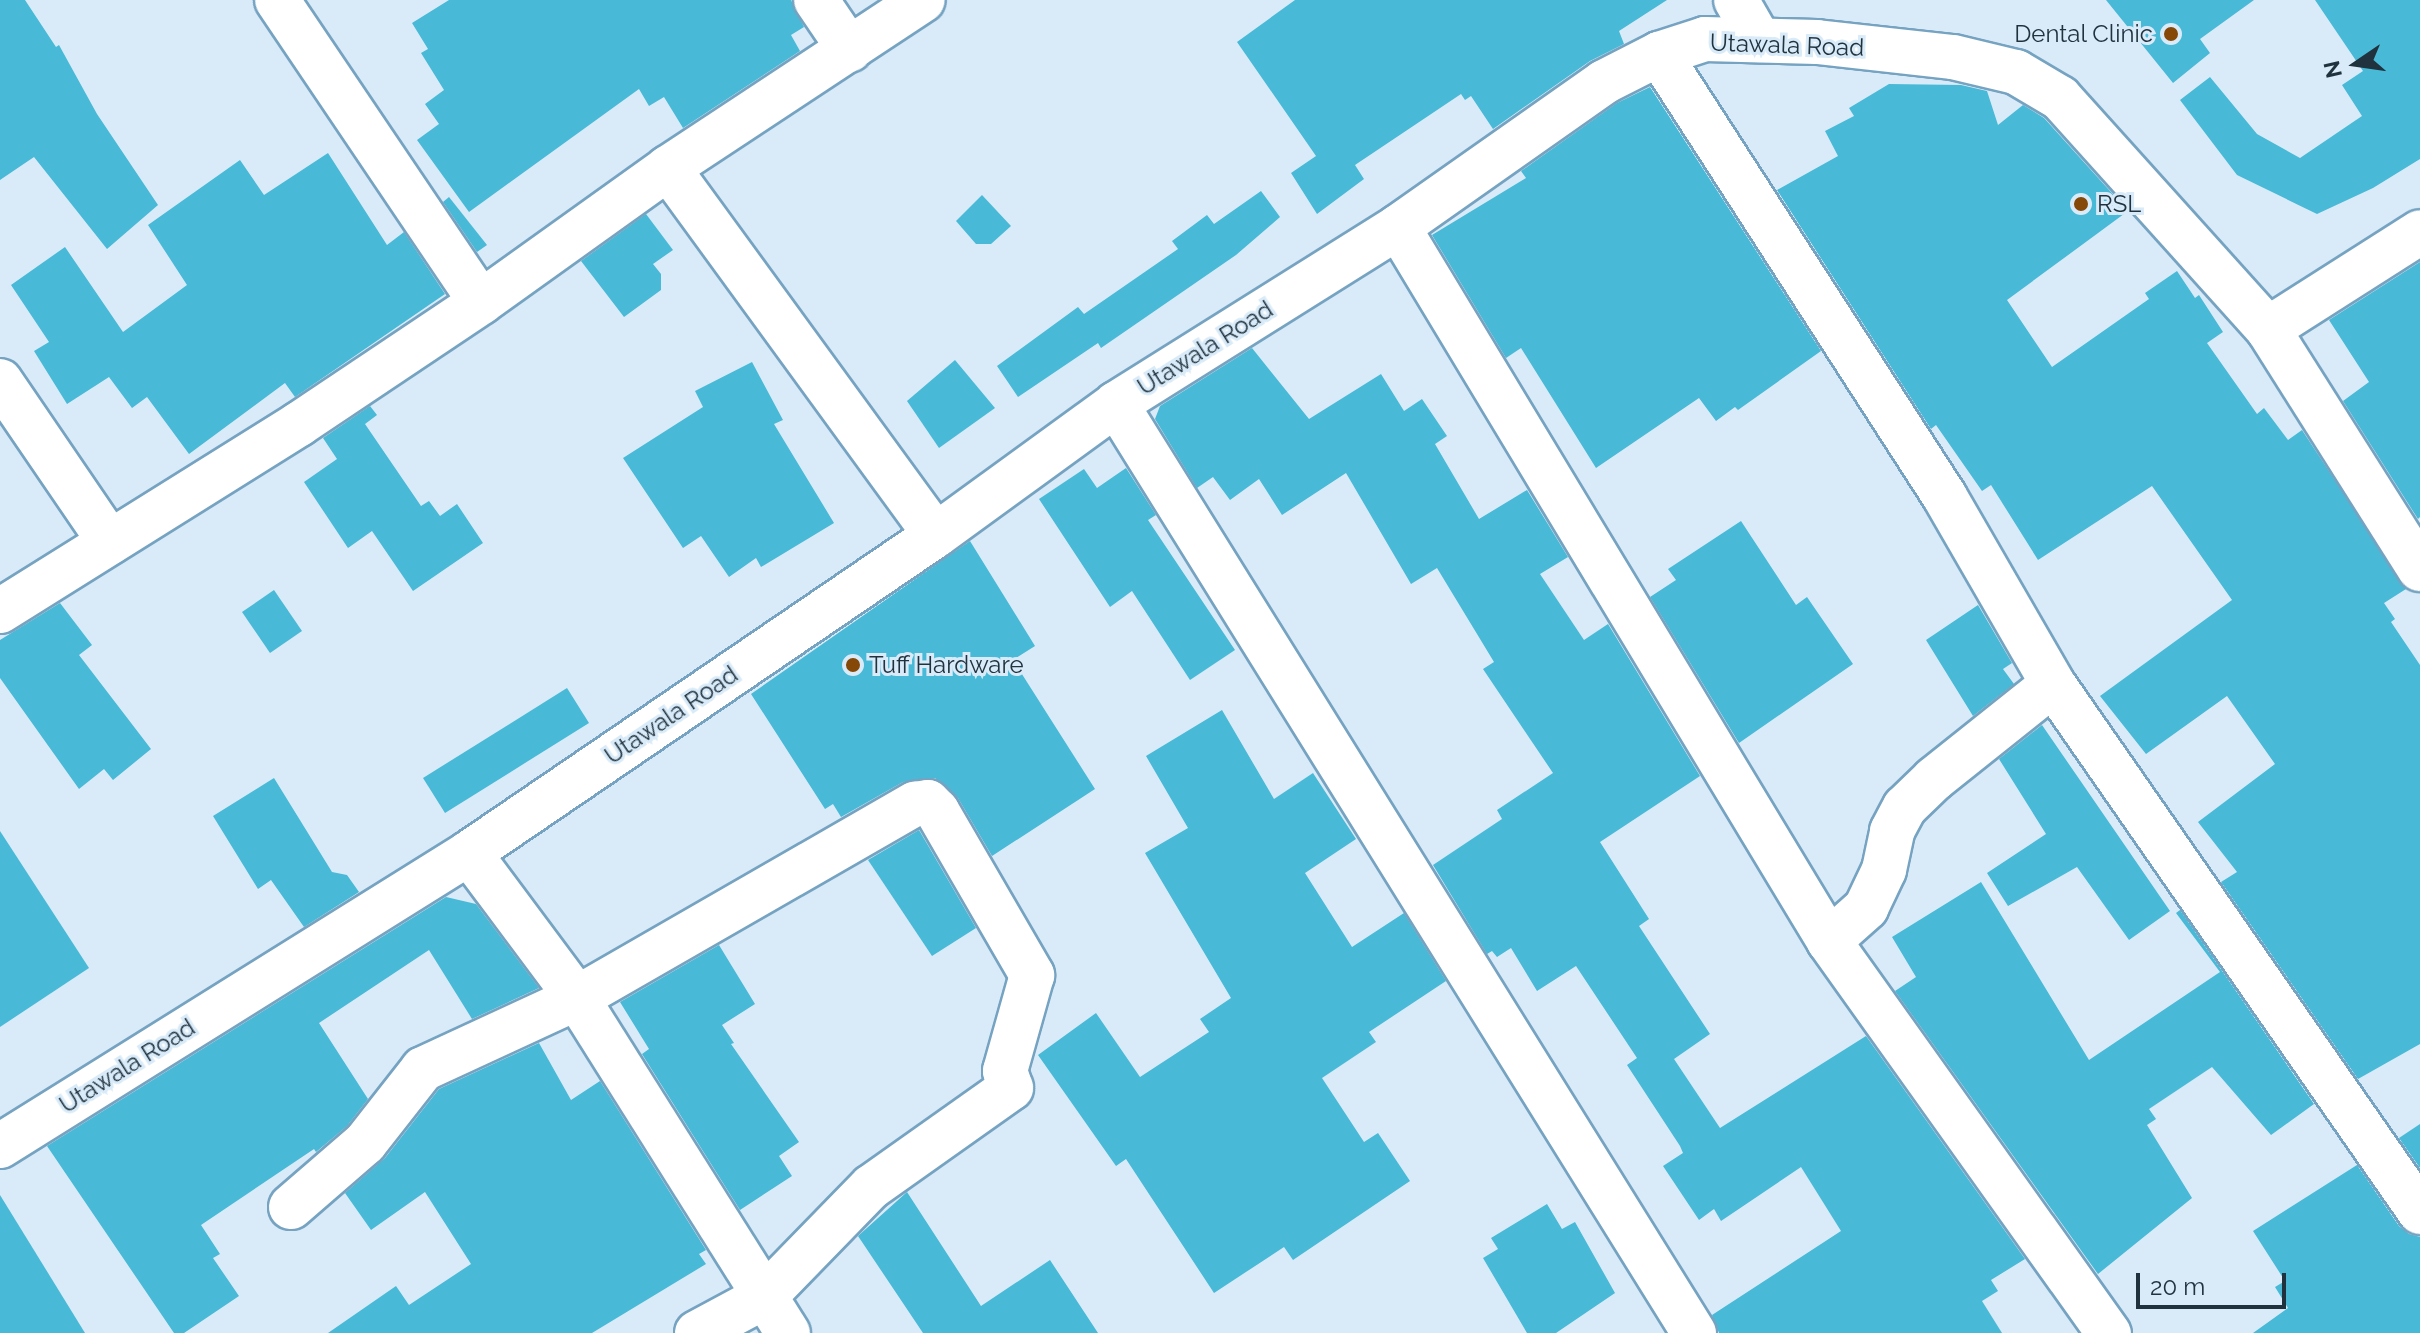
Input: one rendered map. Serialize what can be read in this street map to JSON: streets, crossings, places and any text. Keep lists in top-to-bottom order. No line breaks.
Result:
{"streets":{"street":["Utawala Road"]},"places":["Dental Clinic","RSL","Tuff Hardware"],"scale_bar":"20 m","north":"left"}
